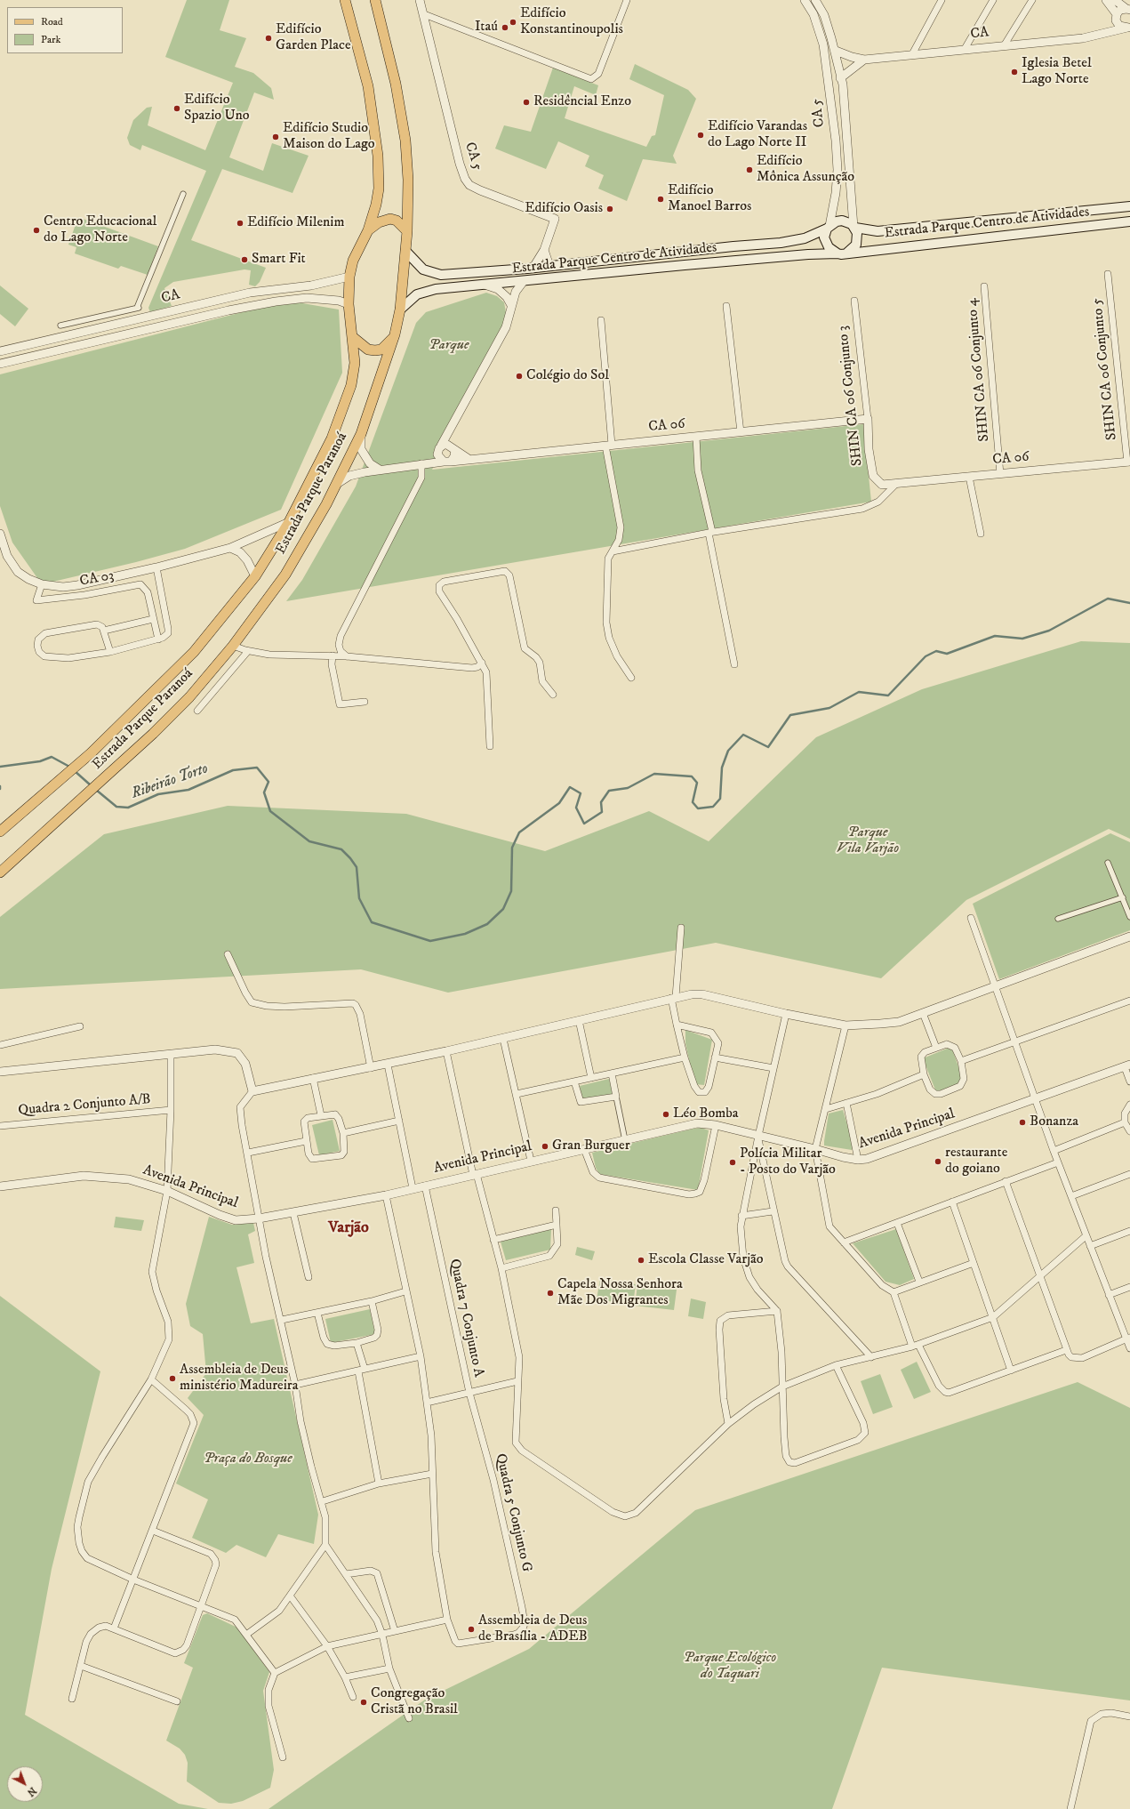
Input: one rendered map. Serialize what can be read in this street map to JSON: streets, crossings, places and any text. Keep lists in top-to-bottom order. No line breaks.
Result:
{"streets":{"main road":["Estrada Parque Centro de Atividades","Estrada Parque Paranoá"],"street":["CA","CA 5","SHIN CA 06 Conjunto 5","SHIN CA 06 Conjunto 4","SHIN CA 06 Conjunto 3","CA 06","CA 03","Quadra 2 Conjunto A/B","Avenida Principal","Quadra 7 Conjunto A","Quadra 5 Conjunto G"]},"crossings":[["CA","Estrada Parque Paranoá"],["CA 5","Estrada Parque Centro de Atividades"],["Estrada Parque Centro de Atividades","Estrada Parque Paranoá"],["SHIN CA 06 Conjunto 5","CA 06"],["SHIN CA 06 Conjunto 4","CA 06"],["SHIN CA 06 Conjunto 3","CA 06"],["CA 06","Estrada Parque Paranoá"],["Estrada Parque Paranoá","CA 03"],["Avenida Principal","Quadra 7 Conjunto A"],["Quadra 7 Conjunto A","Quadra 5 Conjunto G"]],"districts":["Varjão"],"water":["Ribeirão Torto"],"parks":["Parque","Parque Vila Varjão","Praça do Bosque","Parque Ecológico do Taquari"],"places":["Edifício Konstantinoupolis","Itaú","Edifício Garden Place","Iglesia Betel Lago Norte","Residêncial Enzo","Edifício Spazio Uno","Edifício Varandas do Lago Norte II","Edifício Studio Maison do Lago","Edifício Mônica Assunção","Edifício Manoel Barros","Edifício Oasis","Edifício Milenim","Centro Educacional do Lago Norte","Smart Fit","Colégio do Sol","Léo Bomba","Bonanza","Gran Burguer","restaurante do goiano","Polícia Militar - Posto do Varjão","Escola Classe Varjão","Capela Nossa Senhora Mãe Dos Migrantes","Assembleia de Deus ministério Madureira","Assembleia de Deus de Brasília - ADEB","Congregação Cristã no Brasil"],"legend":["Road","Park"],"north":"bottom right"}
